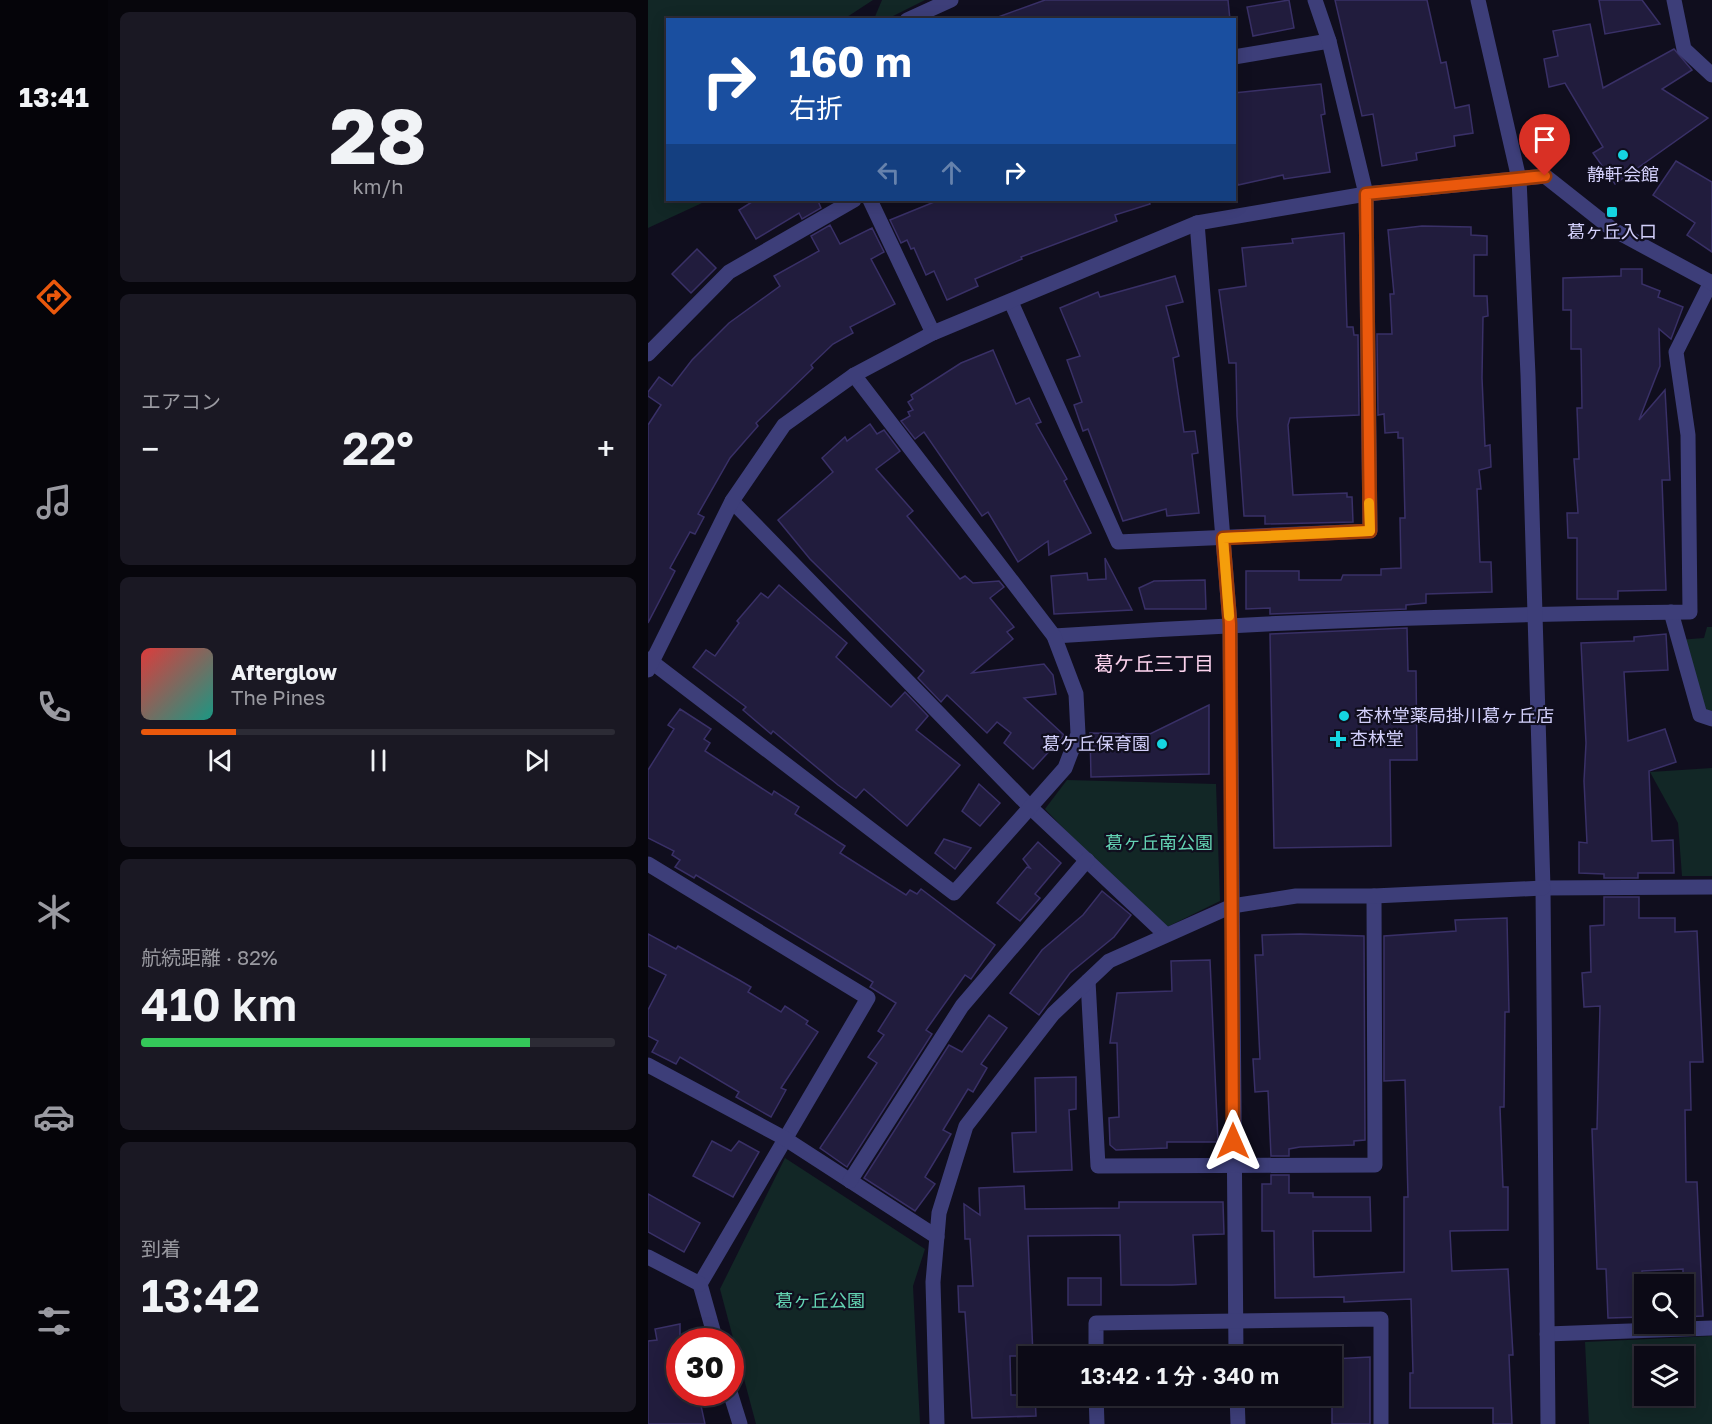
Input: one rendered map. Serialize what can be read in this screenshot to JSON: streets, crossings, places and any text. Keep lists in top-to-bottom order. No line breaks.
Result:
{"districts":["葛ケ丘三丁目"],"parks":["葛ヶ丘南公園","葛ヶ丘公園"],"places":{"other":["静軒会館","杏林堂薬局掛川葛ヶ丘店","葛ケ丘保育園"],"transit":["葛ヶ丘入口"],"health":["杏林堂"]},"page":{"tabs":"13:41","tile":[["28","km/h"],"エアコン",["航続距離 · 82%","410 km"],["到着","13:42"]],"turn":["160 m","右折"],"heat":["−","22°","+"],"song":["Afterglow","The Pines"],"limit":"30","trip":"13:42 · 1 分 · 340 m"}}
